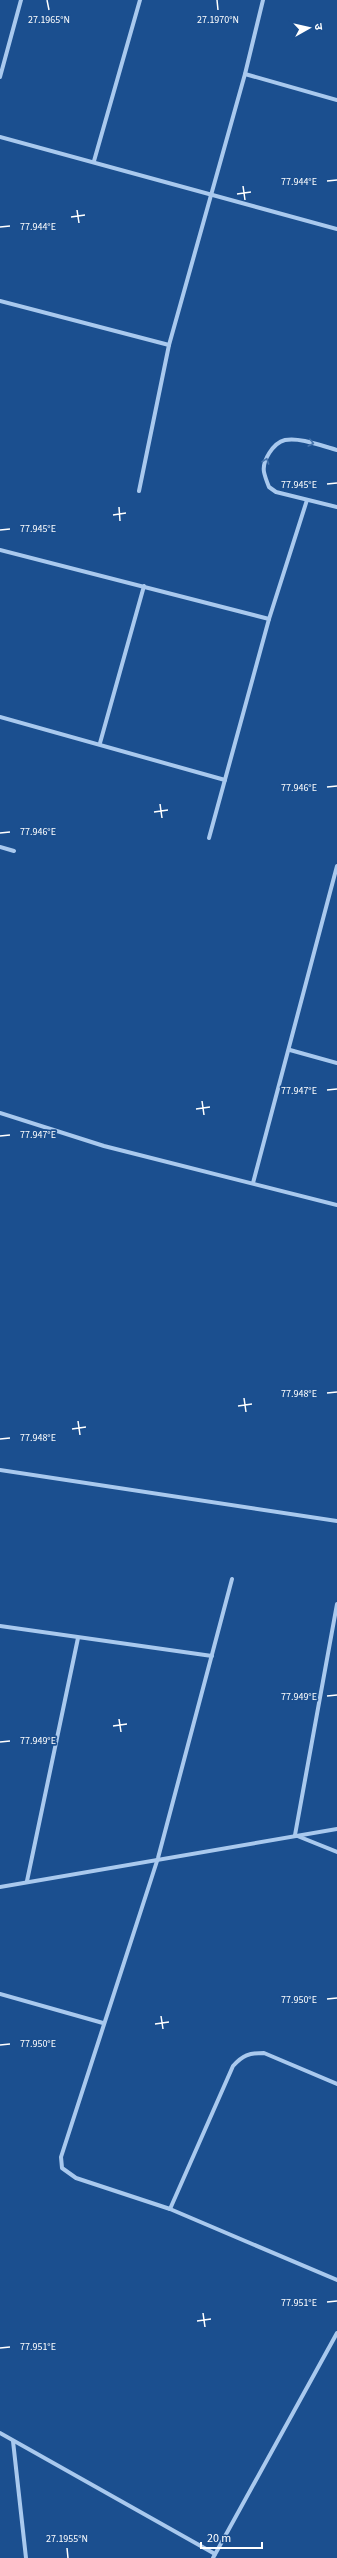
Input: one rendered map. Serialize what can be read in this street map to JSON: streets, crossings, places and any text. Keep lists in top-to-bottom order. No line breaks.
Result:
{"scale_bar":"20 m","north":"right","coordinates":["27.1965°N","27.1970°N","77.944°E","77.945°E","77.946°E","77.947°E","77.948°E","77.949°E","77.950°E","77.951°E","27.1955°N"]}
